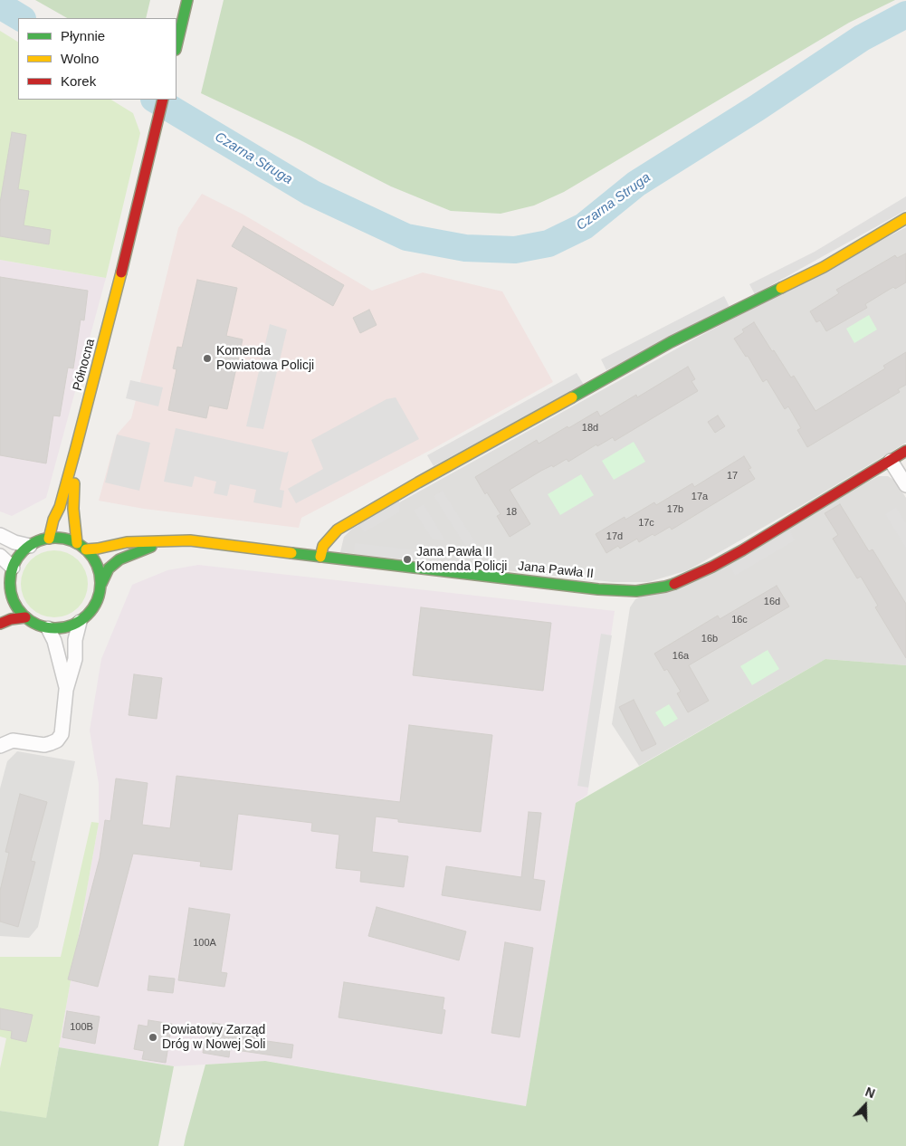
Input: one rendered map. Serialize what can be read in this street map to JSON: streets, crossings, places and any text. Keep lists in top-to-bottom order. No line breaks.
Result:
{"streets":{"street":["Północna","Jana Pawła II"]},"water":["Czarna Struga"],"places":["Komenda Powiatowa Policji","Jana Pawła II Komenda Policji","Powiatowy Zarząd Dróg w Nowej Soli"],"house_numbers":["18d","17","17a","17b","18","17c","17d","16d","16c","16b","16a","100A","100B"],"legend":["Płynnie","Wolno","Korek"],"north":"top"}
